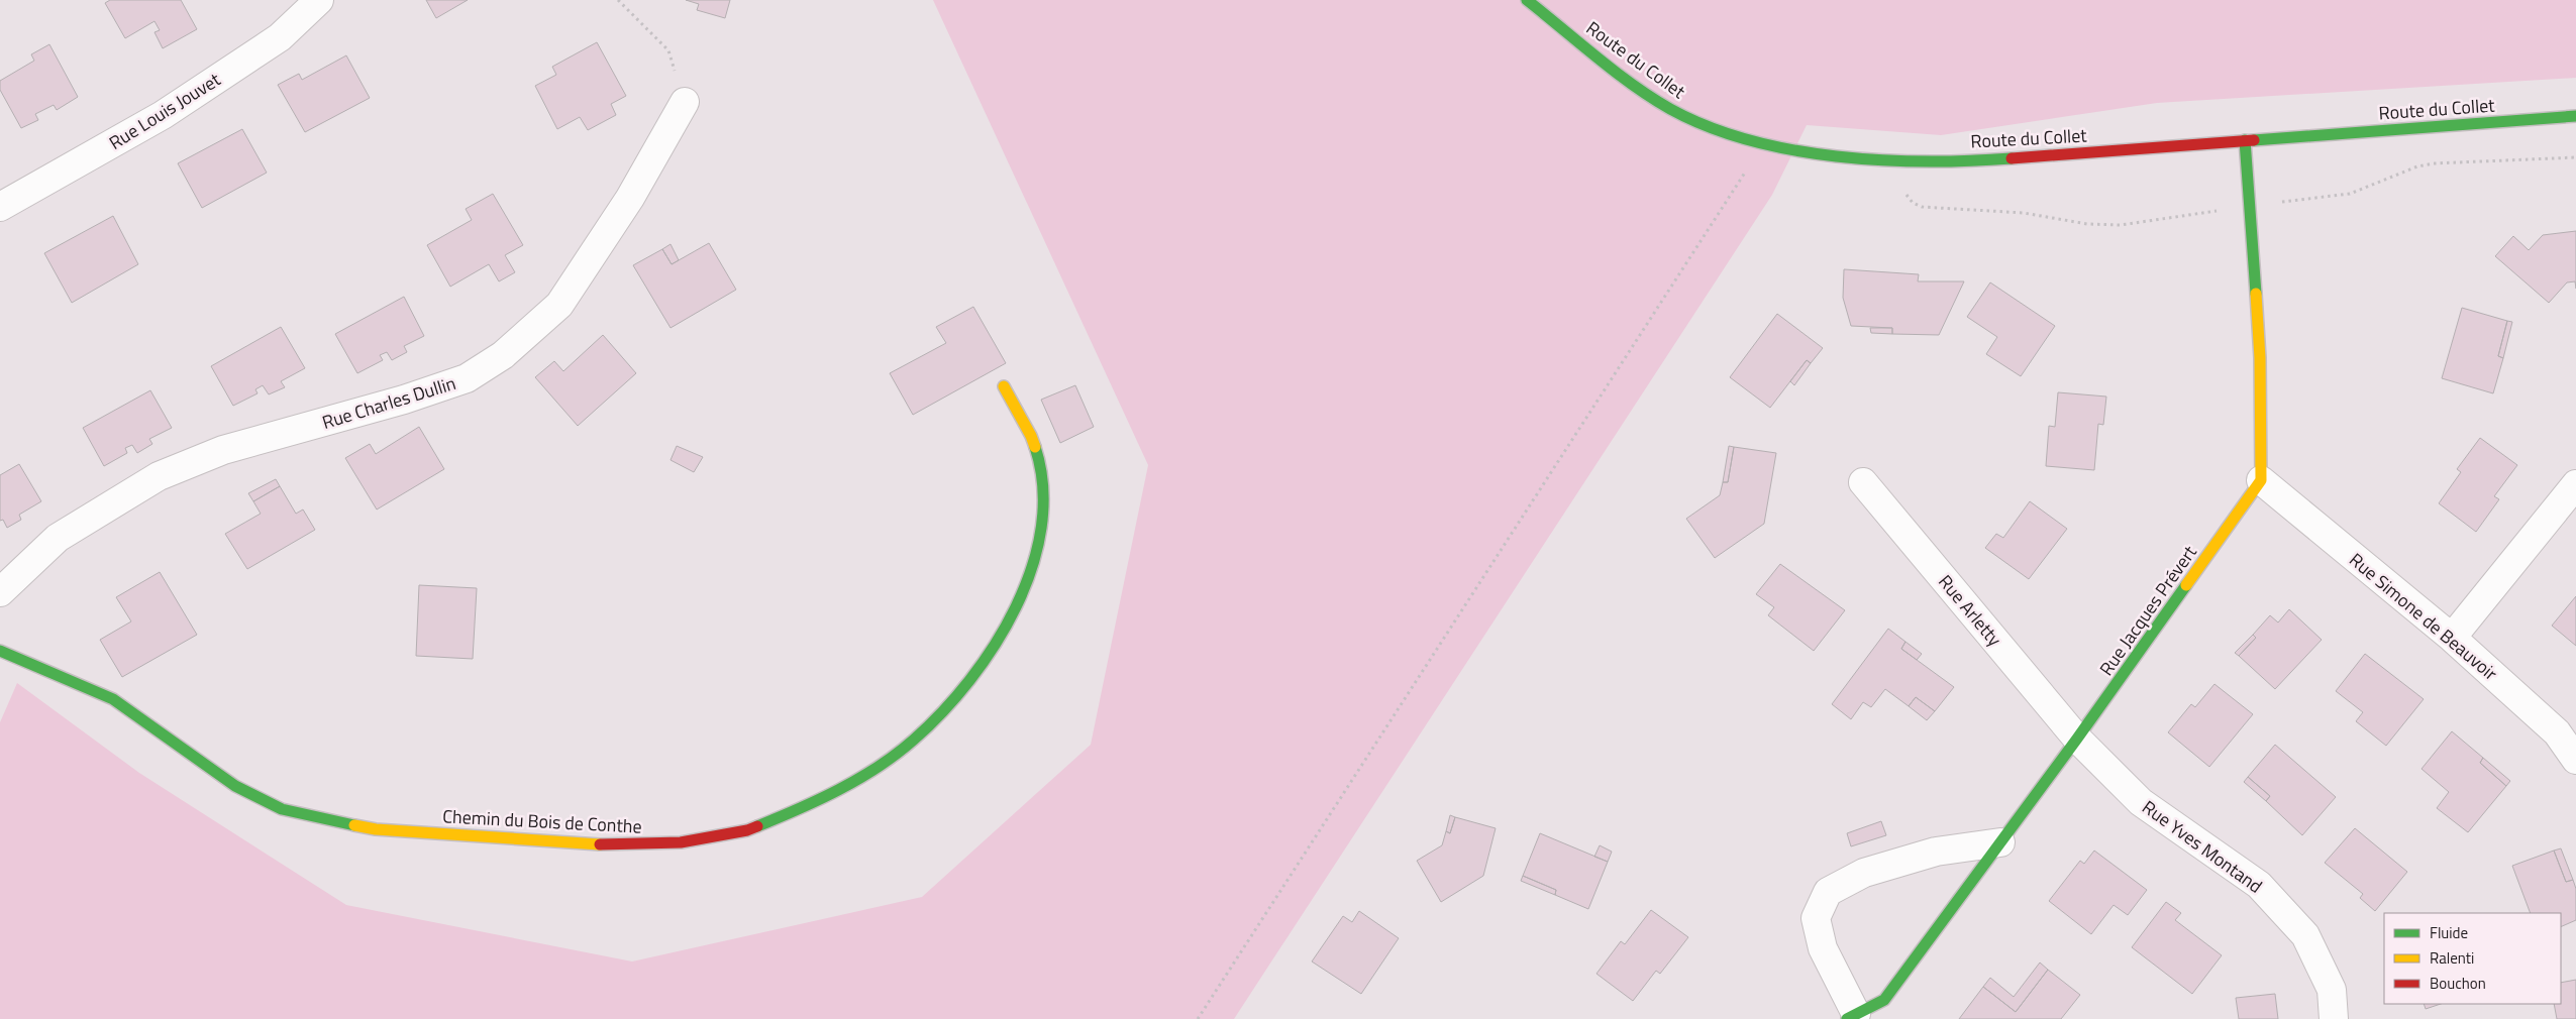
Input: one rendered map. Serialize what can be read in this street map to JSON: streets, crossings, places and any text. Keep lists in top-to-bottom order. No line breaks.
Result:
{"streets":{"street":["Route du Collet","Rue Louis Jouvet","Rue Charles Dullin","Rue Arletty","Rue Jacques Prévert","Rue Simone de Beauvoir","Chemin du Bois de Conthe","Rue Yves Montand"]},"crossings":[["Rue Arletty","Rue Jacques Prévert"],["Rue Arletty","Rue Yves Montand"],["Rue Jacques Prévert","Rue Simone de Beauvoir"],["Rue Jacques Prévert","Rue Yves Montand"]],"legend":["Fluide","Ralenti","Bouchon"]}
